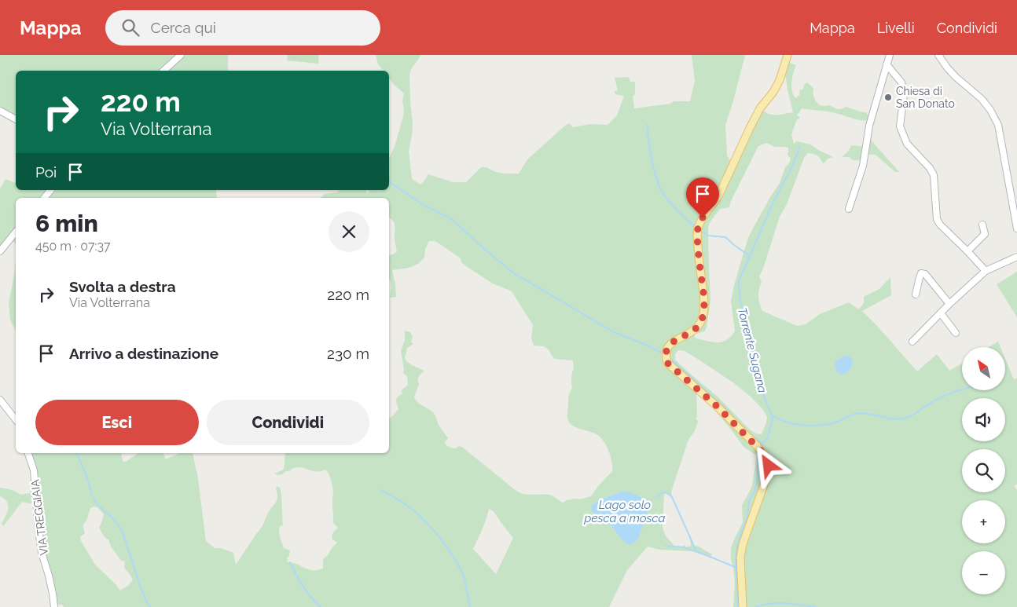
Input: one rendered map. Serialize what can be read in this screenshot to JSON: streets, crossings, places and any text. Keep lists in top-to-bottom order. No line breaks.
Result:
{"streets":{"street":["VIA TREGGIAIA"]},"water":["Torrente Sugana","Lago solo pesca a mosca"],"places":["Chiesa di San Donato"],"north":"top left","page":{"header":"Mappa","search":"Cerca qui","nav":["Mappa","Livelli","Condividi"],"turn":["220 m","Via Volterrana"],"then":"Poi","heading":["6 min","450 m · 07:37"],"list":[{"name":"Svolta a destra","note":"Via Volterrana","value":"220 m"},{"name":"Arrivo a destinazione","value":"230 m"}],"map_buttons":["+","−"],"buttons":["Esci","Condividi"]}}
